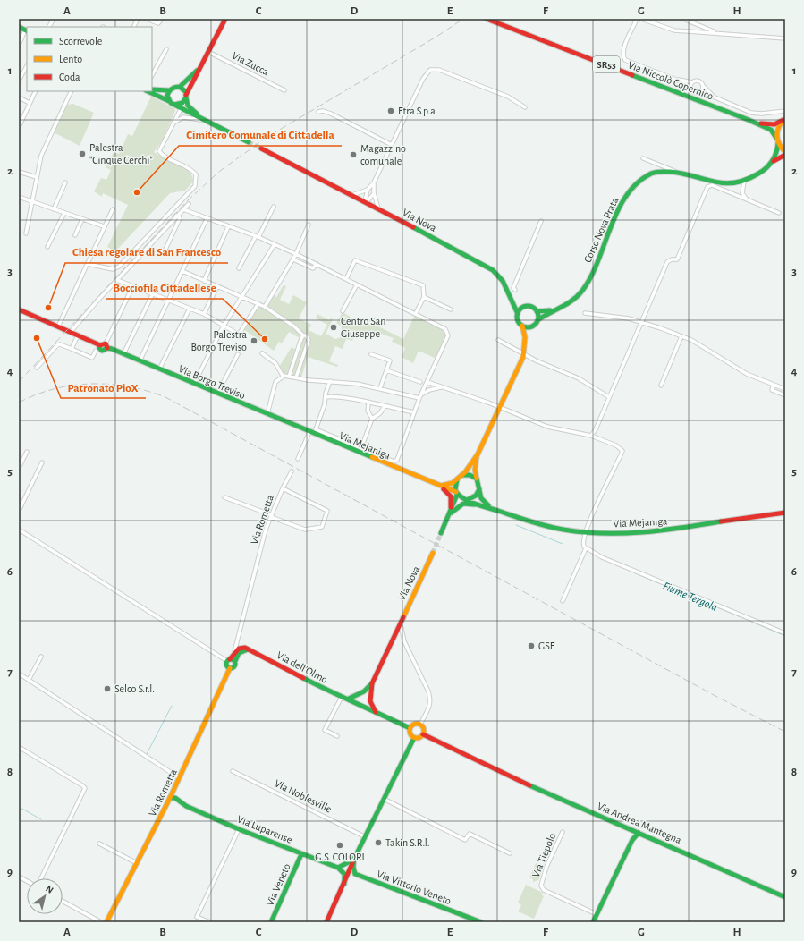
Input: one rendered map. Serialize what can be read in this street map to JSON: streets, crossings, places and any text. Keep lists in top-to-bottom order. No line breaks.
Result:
{"streets":{"main road":["SR53","Via Niccolò Copernico","Via Nova","Corso Nova Prata","Via Borgo Treviso","Via Mejaniga","Via Rometta","Via dell'Olmo","Via Andrea Mantegna","Via Luparense","Via Veneto","Via Vittorio Veneto"],"street":["Via Zucca","Via Noblesville","Via Tiepolo"]},"crossings":[["SR53","Via Niccolò Copernico"],["Via Nova","Corso Nova Prata"],["Via Nova","Via Mejaniga"],["Via Borgo Treviso","Via Mejaniga"],["Via Rometta","Via dell'Olmo"],["Via Rometta","Via Luparense"],["Via dell'Olmo","Via Andrea Mantegna"],["Via Luparense","Via Veneto"]],"water":["Fiume Tergola"],"places":["Etra S.p.a","Palestra \"Cinque Cerchi\"","Magazzino comunale","Cimitero Comunale di Cittadella","Chiesa regolare di San Francesco","Centro San Giuseppe","Patronato PioX","Bocciofila Cittadellese","Palestra Borgo Treviso","GSE","Selco S.r.l.","Takin S.R.l.","G.S. COLORI"],"legend":["Scorrevole","Lento","Coda"],"north":"top right","grid":{"columns":["A","B","C","D","E","F","G","H"],"rows":["1","2","3","4","5","6","7","8","9"]}}
